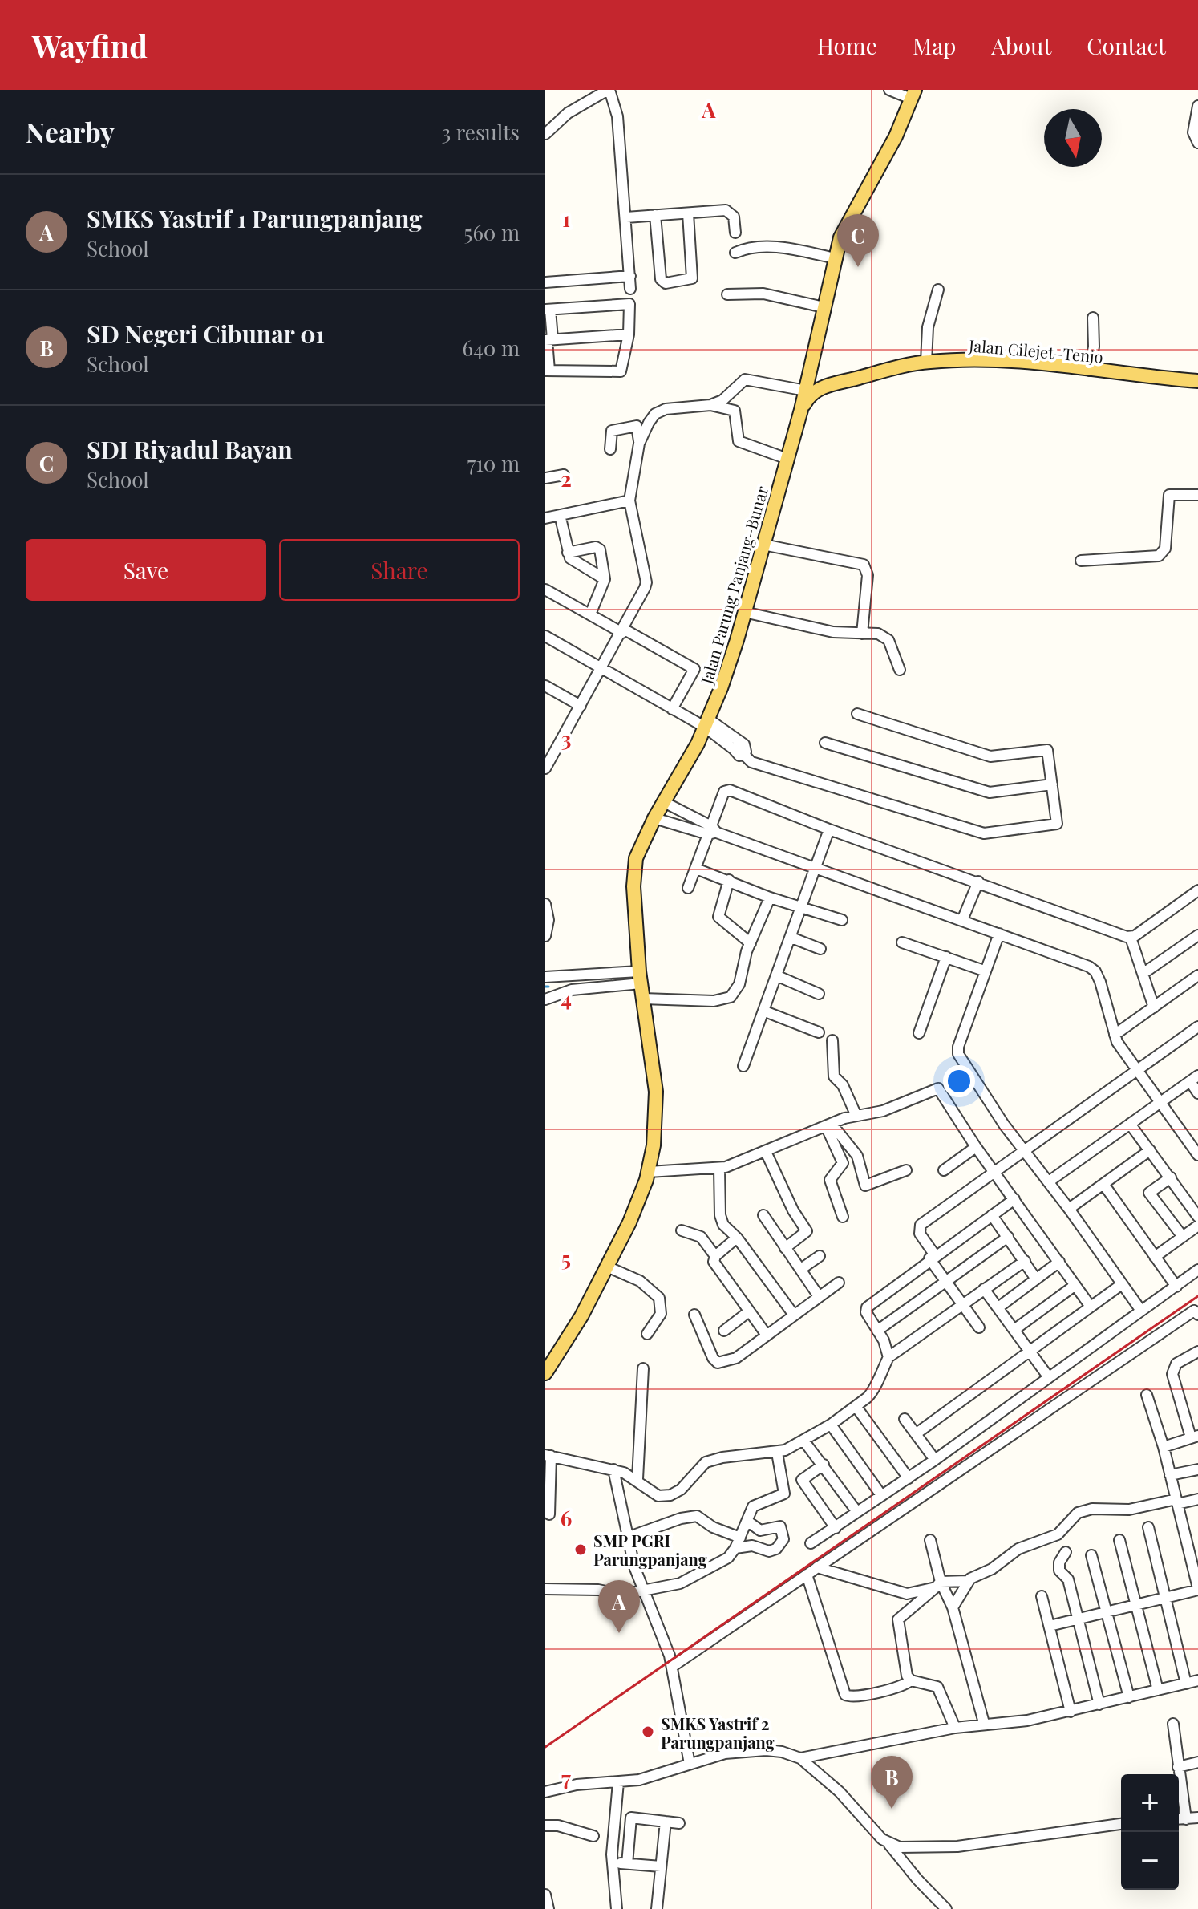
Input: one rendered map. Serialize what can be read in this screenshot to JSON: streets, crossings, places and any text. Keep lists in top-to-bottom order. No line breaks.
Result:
{"streets":{"main road":["Jalan Cilejet–Tenjo","Jalan Parung Panjang–Bunar"]},"crossings":[["Jalan Cilejet–Tenjo","Jalan Parung Panjang–Bunar"]],"places":["SMP PGRI Parungpanjang","SMKS Yastrif 2 Parungpanjang"],"north":"bottom","page":{"header":"Wayfind","nav":["Home","Map","About","Contact"],"heading":["Nearby","3 results"],"list":[{"mark":"A","name":"SMKS Yastrif 1 Parungpanjang","note":"School","value":"560 m"},{"mark":"B","name":"SD Negeri Cibunar 01","note":"School","value":"640 m"},{"mark":"C","name":"SDI Riyadul Bayan","note":"School","value":"710 m"}],"pins":["C","A","B"],"buttons":["Save","Share"],"map_buttons":["+","−"]},"grid":{"columns":["A"],"rows":["1","2","3","4","5","6","7"]}}
